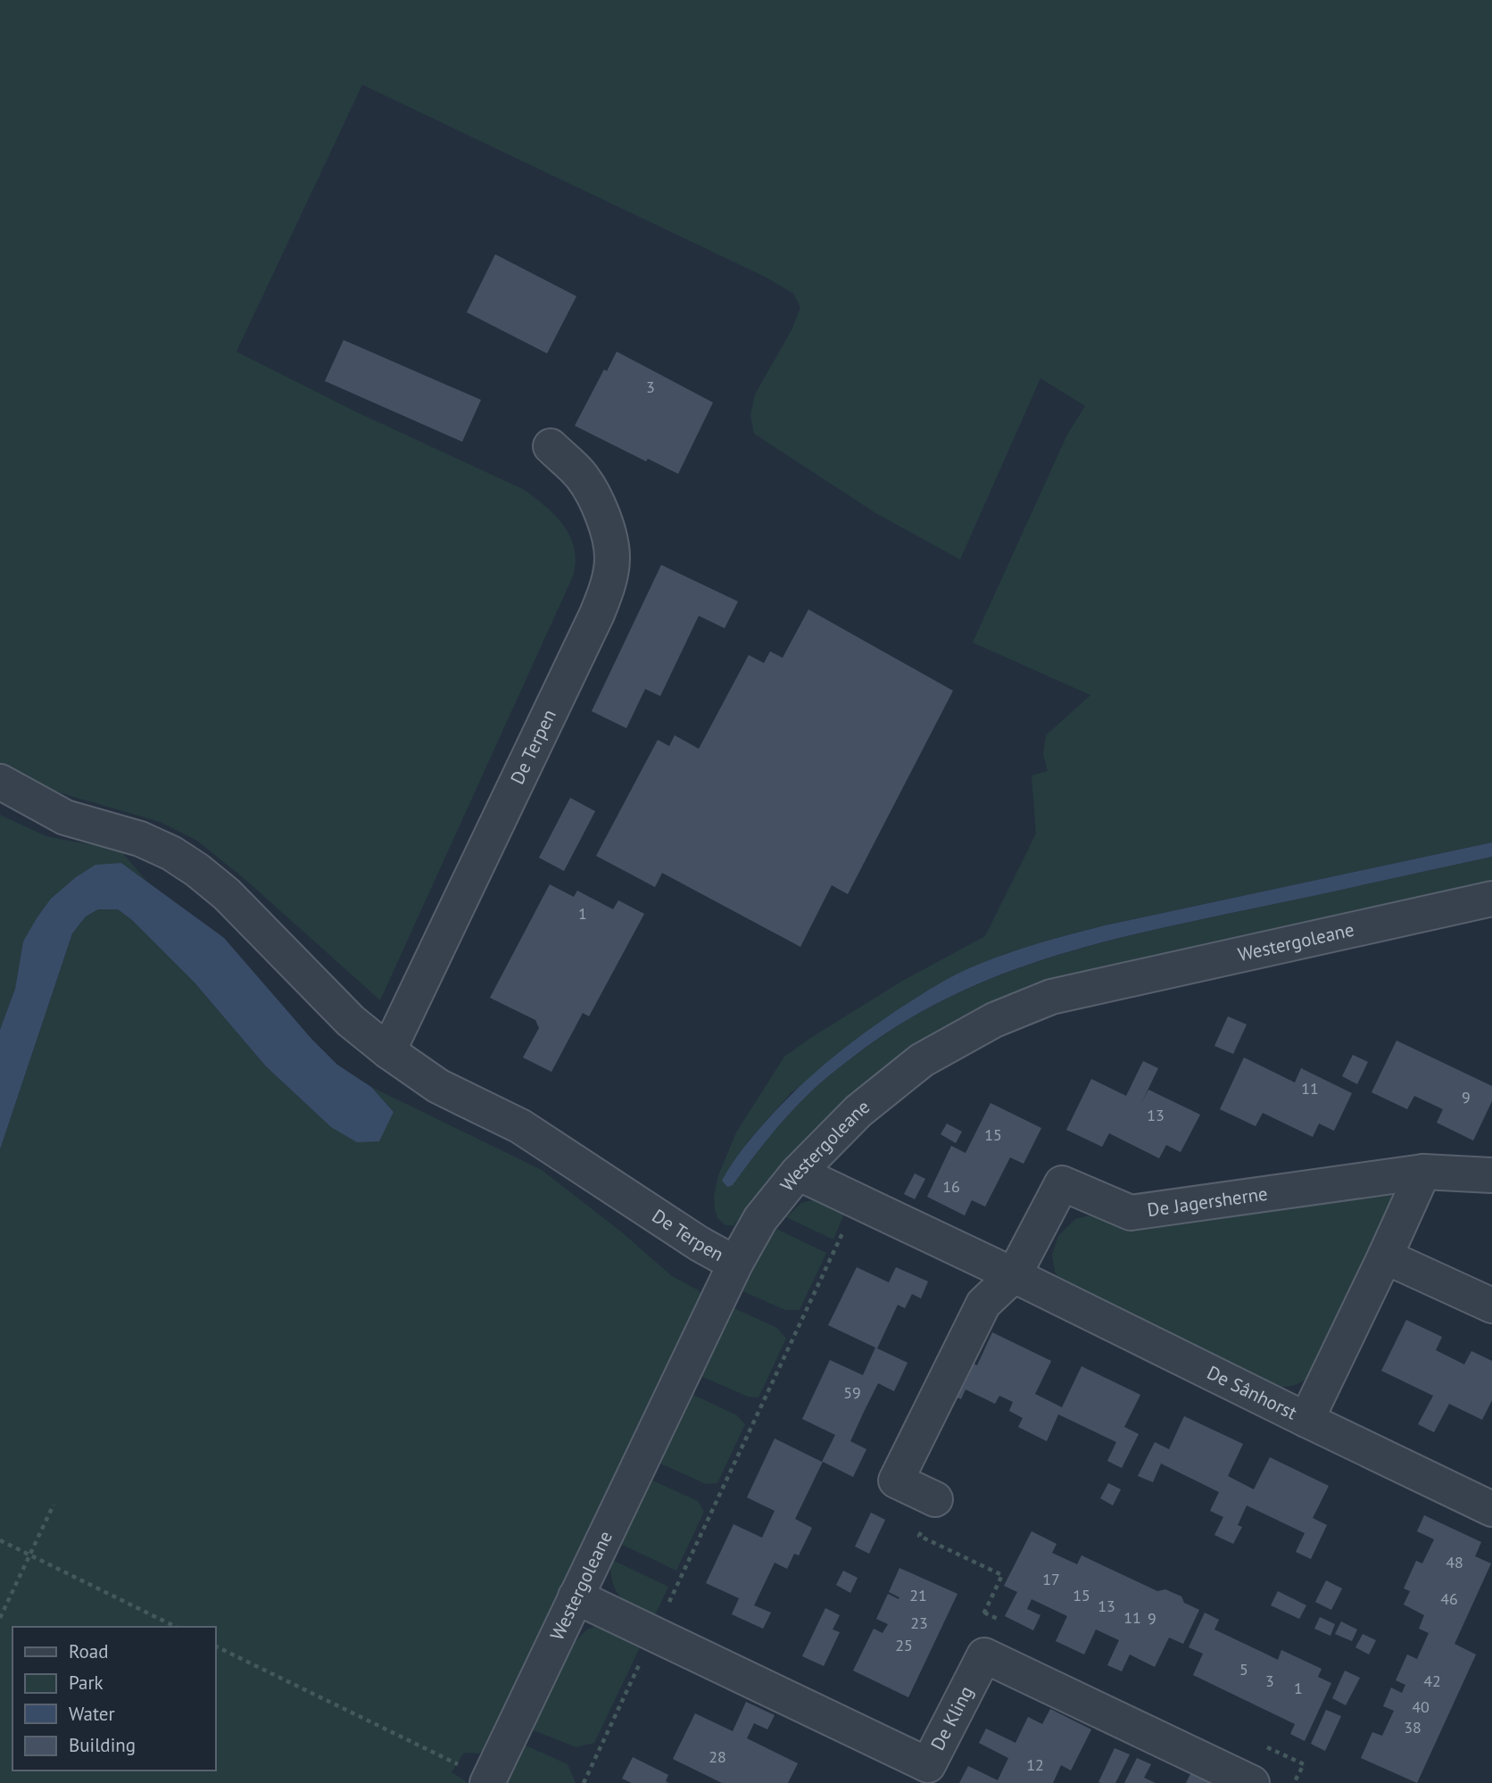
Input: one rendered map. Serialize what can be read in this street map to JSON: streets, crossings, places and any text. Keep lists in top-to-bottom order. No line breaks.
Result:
{"streets":{"street":["De Terpen","Westergoleane","De Jagersherne","De Sânhorst","De Kling"]},"crossings":[["De Terpen","Westergoleane"],["Westergoleane","De Sânhorst"],["Westergoleane","De Kling"],["De Jagersherne","De Sânhorst"]],"house_numbers":["3","1","11","9","13","15","16","59","48","17","21","15","46","13","11","9","23","25","5","3","42","1","40","38","28","12"],"legend":["Road","Park","Water","Building"]}
